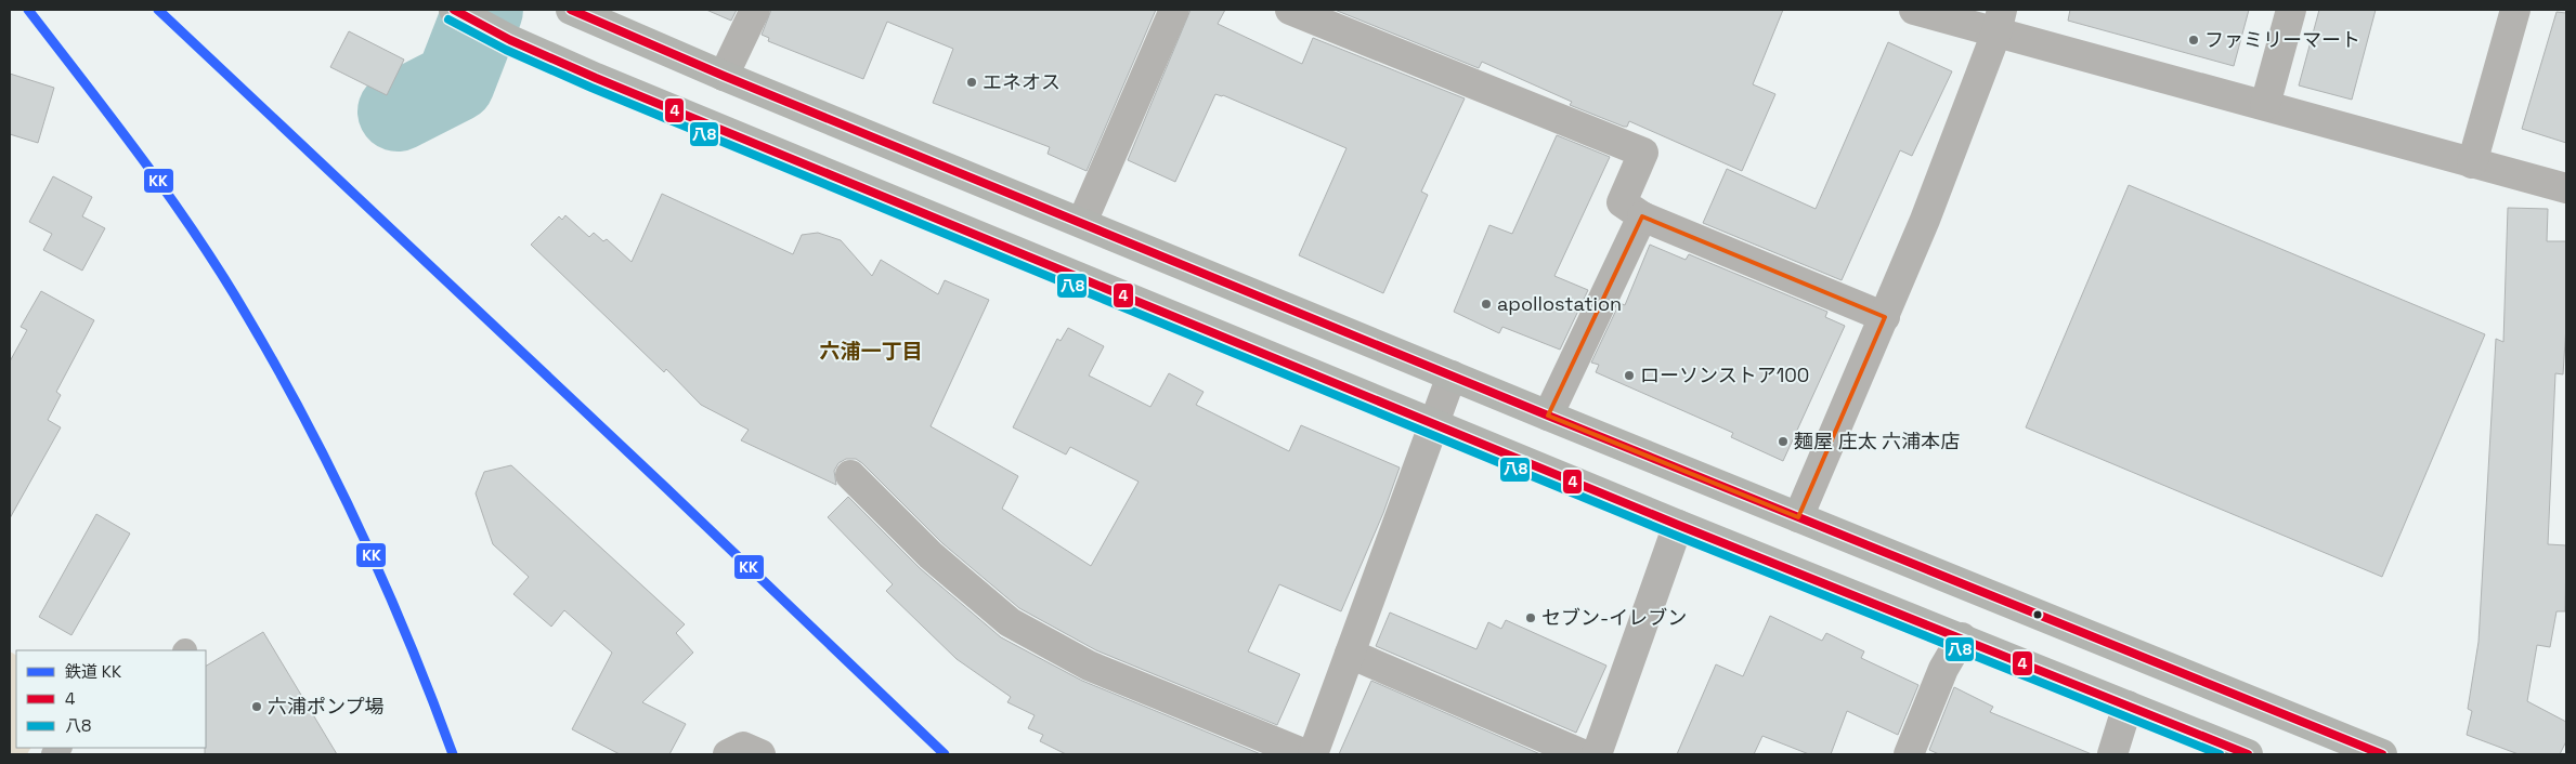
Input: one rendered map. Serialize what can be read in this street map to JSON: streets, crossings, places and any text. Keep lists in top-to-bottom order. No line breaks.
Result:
{"districts":["六浦一丁目"],"places":["ファミリーマート","エネオス","apollostation","ローソンストア100","麺屋 庄太 六浦本店","セブン-イレブン","六浦ポンプ場"],"lines":["rail line KK","transit line 4","transit line 八8"],"legend":["鉄道 KK","4","八8"]}
